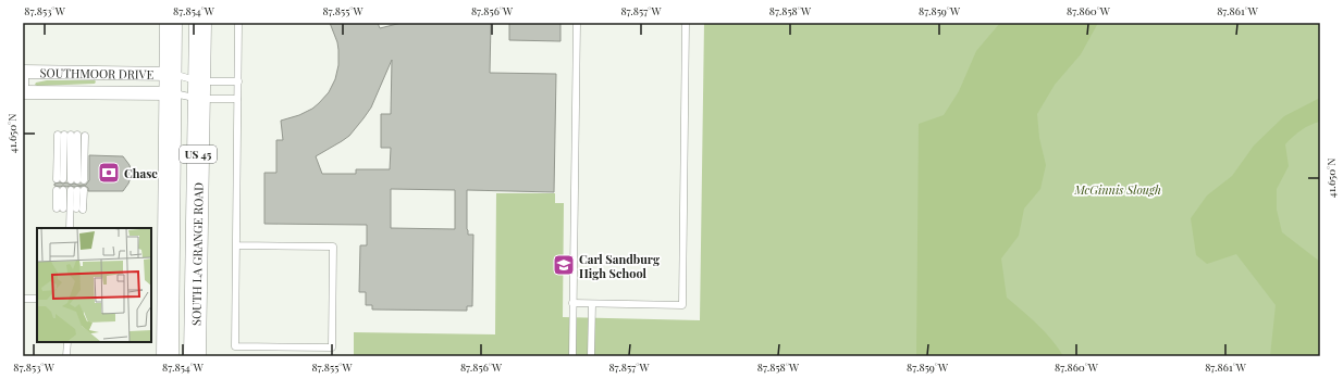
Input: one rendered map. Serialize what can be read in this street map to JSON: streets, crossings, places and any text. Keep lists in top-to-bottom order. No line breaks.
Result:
{"streets":{"highway":["US 45","SOUTH LA GRANGE ROAD"],"street":["SOUTHMOOR DRIVE"]},"crossings":[["SOUTHMOOR DRIVE","US 45"]],"parks":["McGinnis Slough"],"places":{"bank":["Chase"],"school or university":["Carl Sandburg High School"]},"coordinates":["87.853°W","87.854°W","87.855°W","87.856°W","87.857°W","87.858°W","87.859°W","87.860°W","87.861°W","41.650°N"]}
